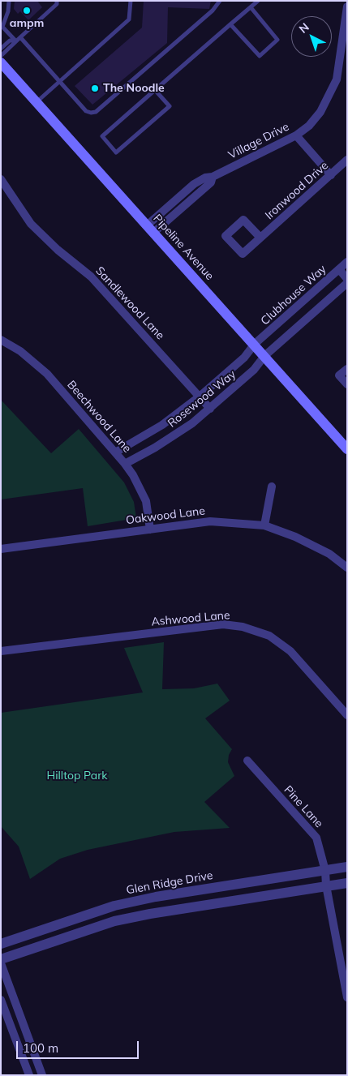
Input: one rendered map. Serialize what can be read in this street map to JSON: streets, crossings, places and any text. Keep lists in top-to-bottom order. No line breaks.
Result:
{"streets":{"main road":["Pipeline Avenue"],"street":["Village Drive","Ironwood Drive","Clubhouse Way","Sandlewood Lane","Rosewood Way","Beechwood Lane","Oakwood Lane","Ashwood Lane","Pine Lane","Glen Ridge Drive"]},"crossings":[["Village Drive","Pipeline Avenue"],["Pipeline Avenue","Clubhouse Way"],["Pipeline Avenue","Rosewood Way"],["Clubhouse Way","Rosewood Way"],["Sandlewood Lane","Rosewood Way"],["Rosewood Way","Beechwood Lane"],["Beechwood Lane","Oakwood Lane"],["Pine Lane","Glen Ridge Drive"]],"parks":["Hilltop Park"],"places":["ampm","The Noodle"],"scale_bar":"100 m","north":"top left"}
